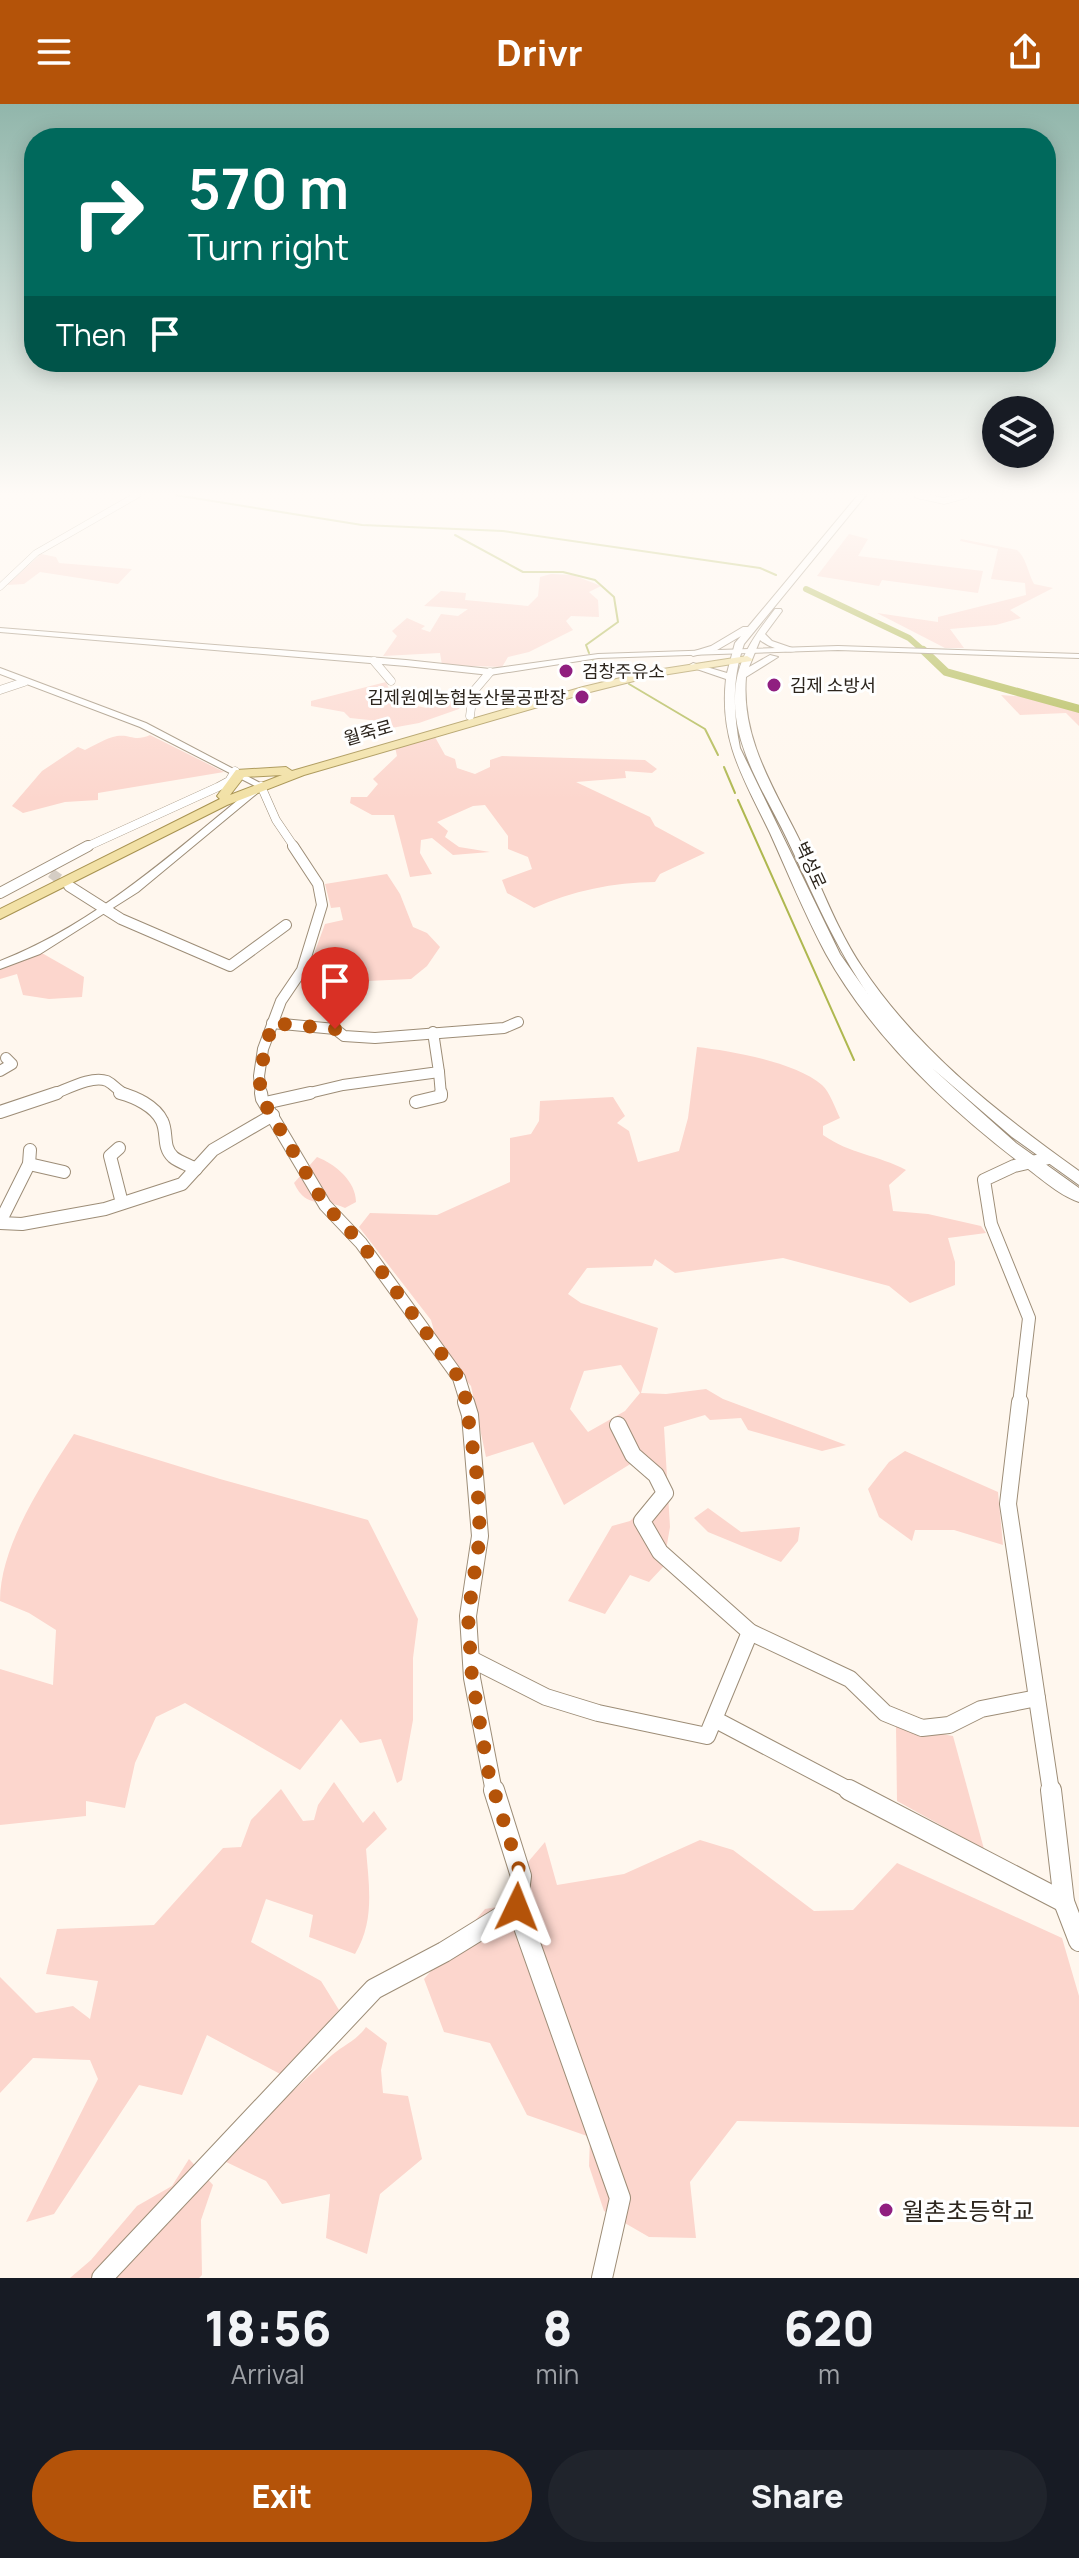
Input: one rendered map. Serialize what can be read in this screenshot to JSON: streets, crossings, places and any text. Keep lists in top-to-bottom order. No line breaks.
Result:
{"streets":{"main road":["월죽로","벽성로"]},"crossings":[["월죽로","벽성로"]],"places":["검창주유소","김제 소방서","김제원예농협농산물공판장","월촌초등학교"],"page":{"header":"Drivr","turn":["570 m","Turn right"],"then":"Then","eta":["18:56","Arrival","8","min","620","m"],"buttons":["Exit","Share"]}}
